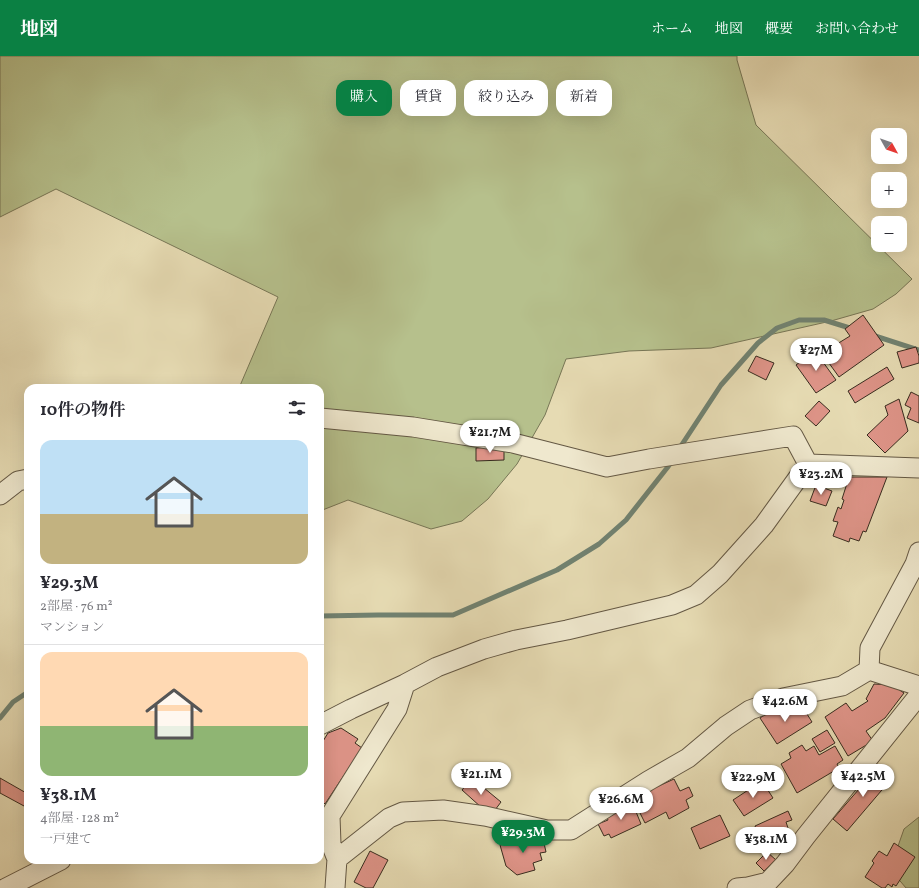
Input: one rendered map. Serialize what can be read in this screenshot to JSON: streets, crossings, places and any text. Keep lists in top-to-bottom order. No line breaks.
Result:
{"north":"bottom right","page":{"header":"地図","nav":["ホーム","地図","概要","お問い合わせ"],"chip":["購入","賃貸","絞り込み","新着"],"map_buttons":["+","−"],"price":["¥27M","¥21.7M","¥23.2M","¥42.6M","¥21.1M","¥42.5M","¥22.9M","¥26.6M","¥29.3M","¥38.1M"],"heading":"10件の物件","list":[{"name":"¥29.3M","note":"2部屋 · 76 m² · マンション"},{"name":"¥38.1M","note":"4部屋 · 128 m² · 一戸建て"}]}}
